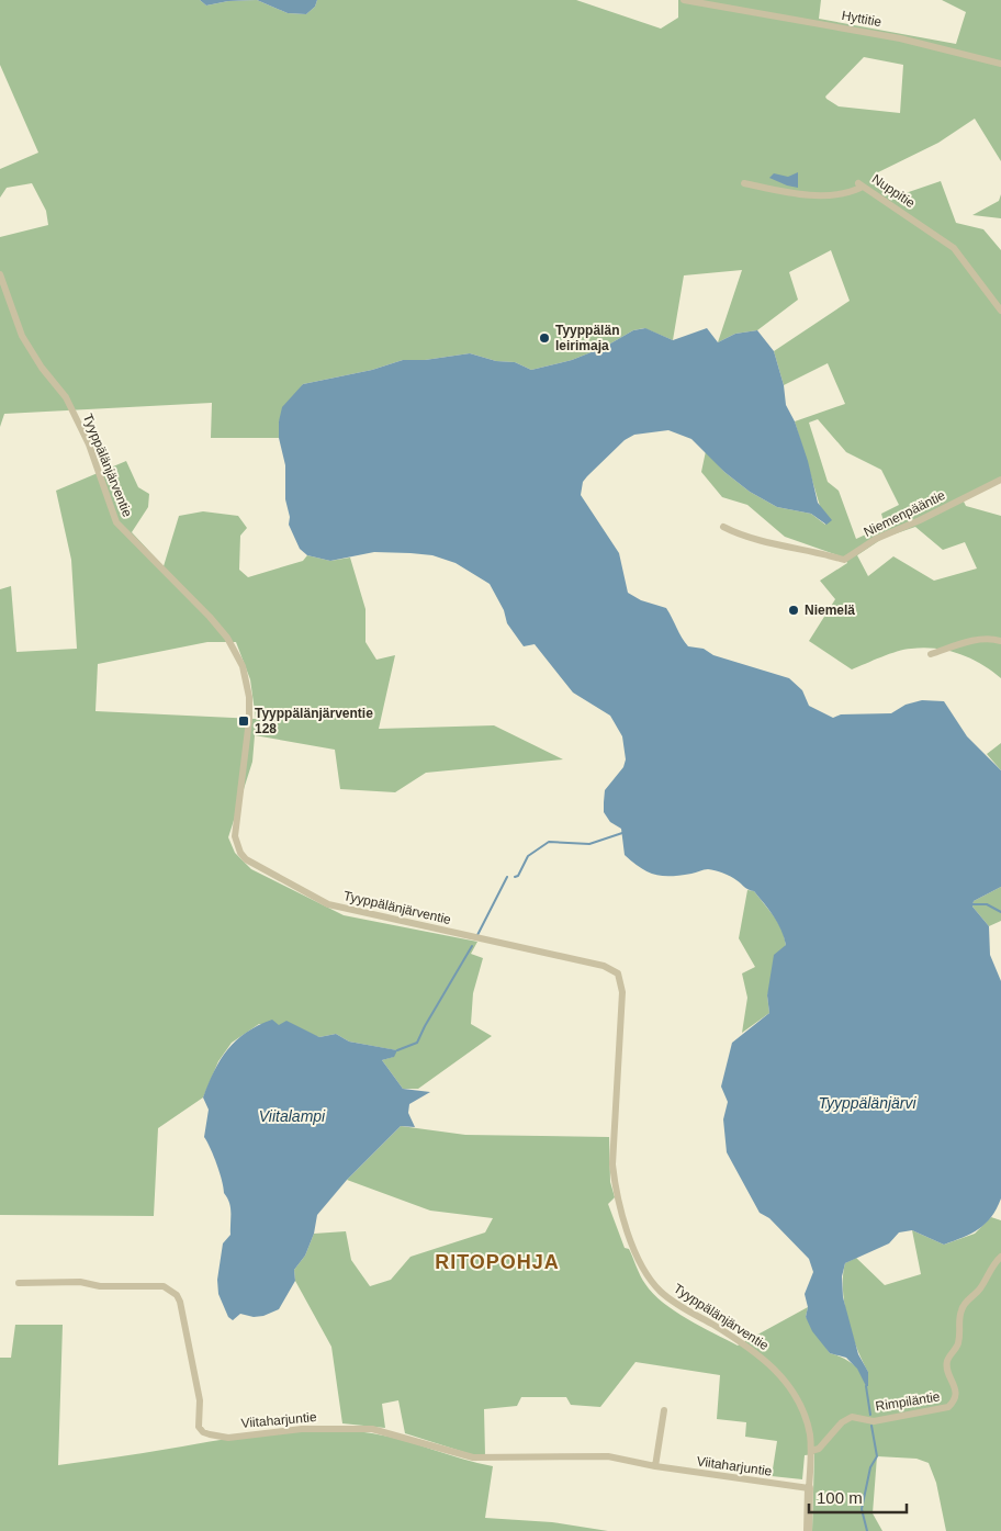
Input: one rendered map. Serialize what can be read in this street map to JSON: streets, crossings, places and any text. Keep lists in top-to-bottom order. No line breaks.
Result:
{"streets":{"street":["Hyttitie","Nuppitie","Tyyppälänjärventie","Niemenpääntie","Rimpiläntie","Viitaharjuntie"]},"crossings":[["Tyyppälänjärventie","Rimpiläntie"],["Tyyppälänjärventie","Viitaharjuntie"]],"districts":["RITOPOHJA"],"water":["Tyyppälänjärvi","Viitalampi"],"places":{"other":["Tyyppälän leirimaja","Niemelä"],"transit":["Tyyppälänjärventie 128"]},"scale_bar":"100 m"}
